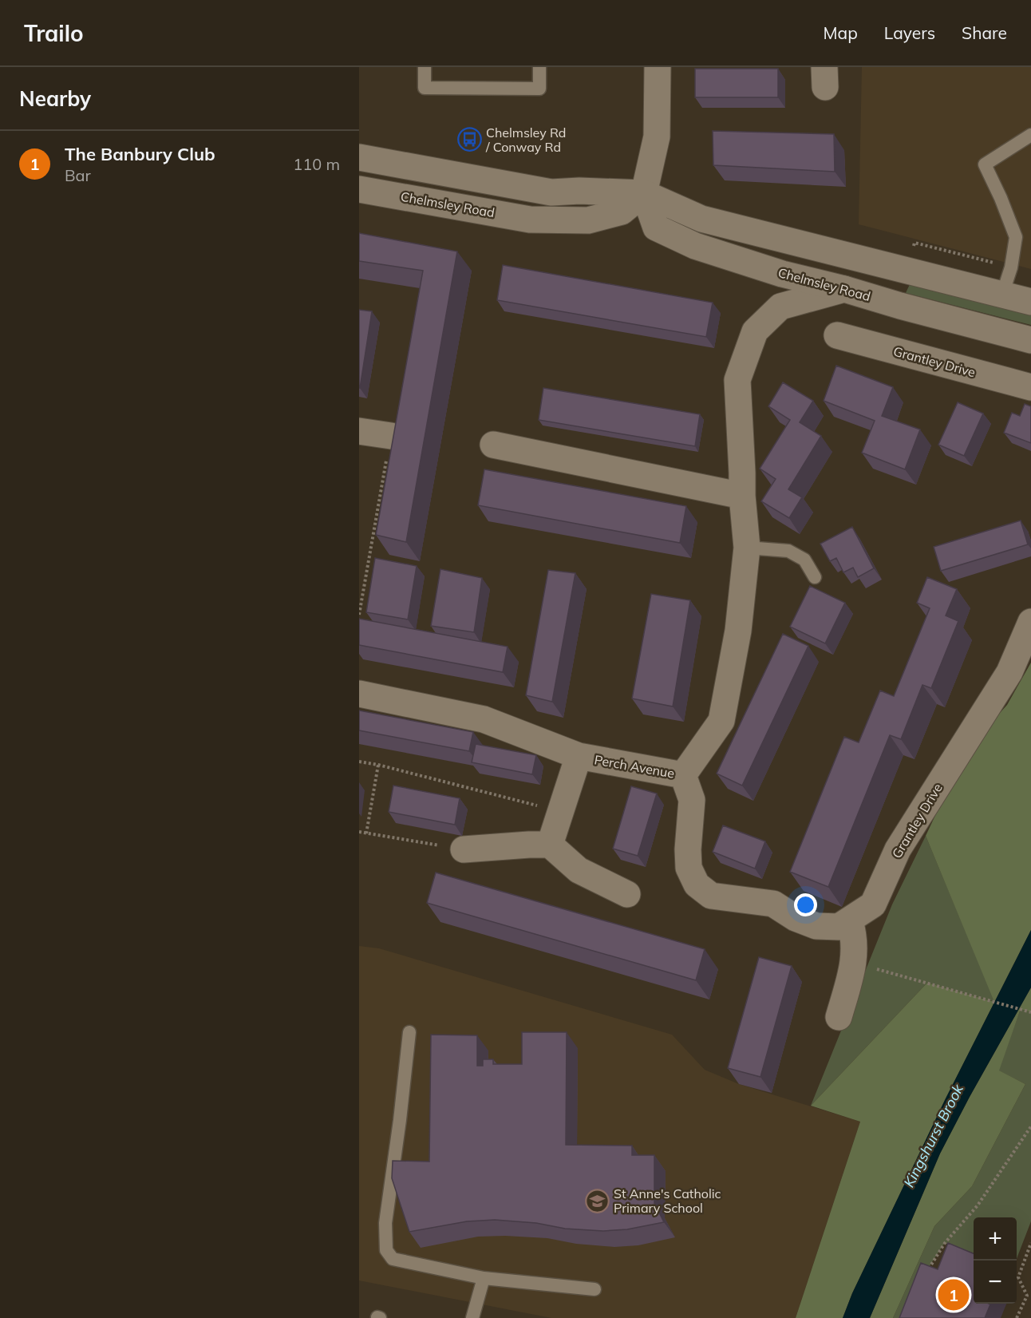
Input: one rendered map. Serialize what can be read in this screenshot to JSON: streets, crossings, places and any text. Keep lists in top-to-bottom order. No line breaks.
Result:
{"streets":{"street":["Chelmsley Road","Grantley Drive","Perch Avenue"]},"crossings":[["Chelmsley Road","Perch Avenue"],["Grantley Drive","Perch Avenue"]],"water":["Kingshurst Brook"],"places":{"bus stop":["Chelmsley Rd / Conway Rd"],"school or university":["St Anne's Catholic Primary School"]},"page":{"header":"Trailo","nav":["Map","Layers","Share"],"heading":"Nearby","list":[{"mark":"1","name":"The Banbury Club","note":"Bar","value":"110 m"}],"map_buttons":["+","−"],"pins":"1"}}
